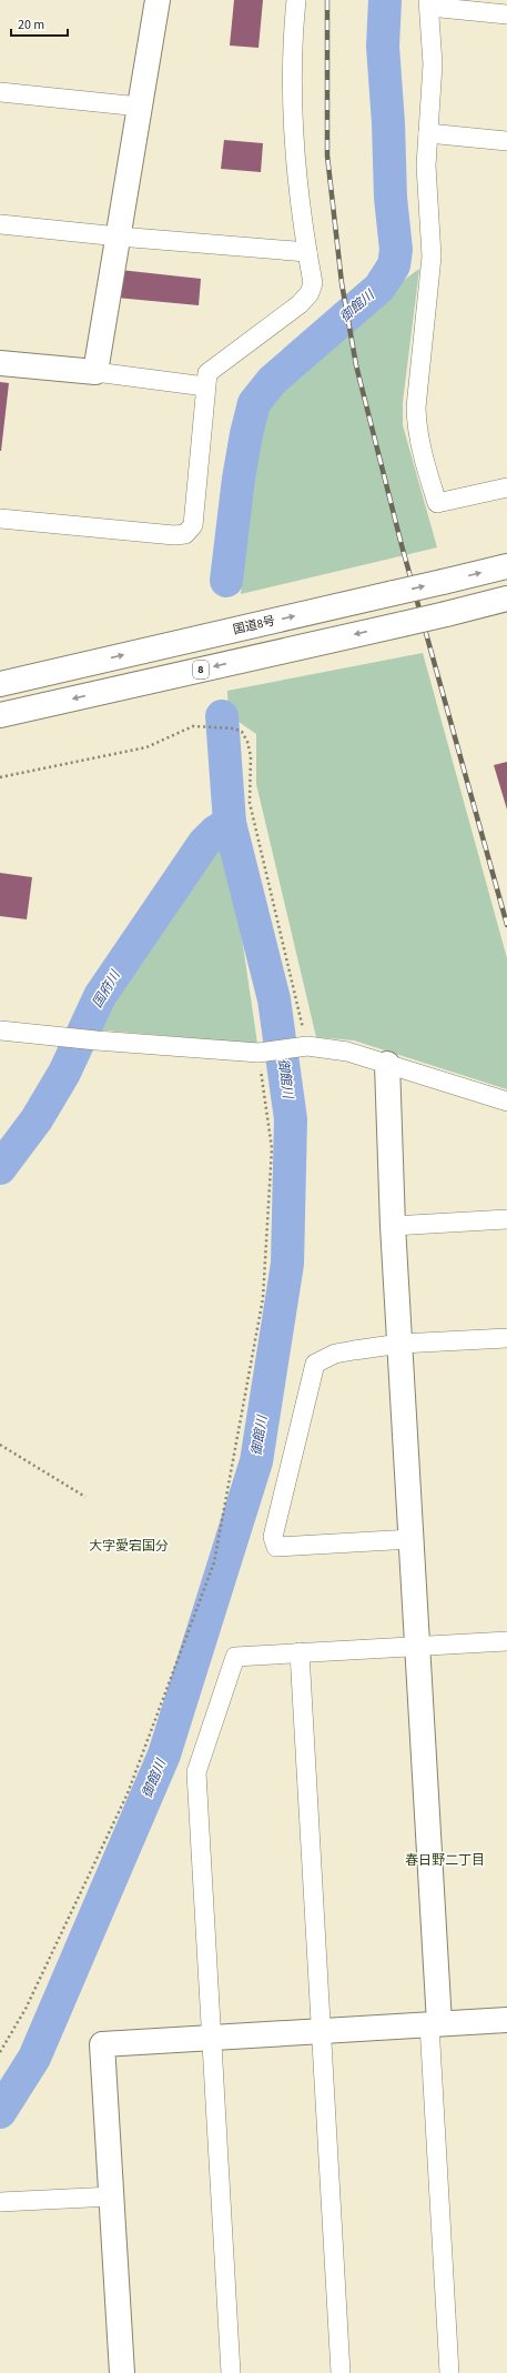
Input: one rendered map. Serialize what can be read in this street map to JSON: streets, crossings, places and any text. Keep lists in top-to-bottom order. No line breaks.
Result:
{"streets":{"main road":["国道8号","8"]},"districts":["大字愛宕国分","春日野二丁目"],"water":["御館川","国府川"],"scale_bar":"20 m"}
